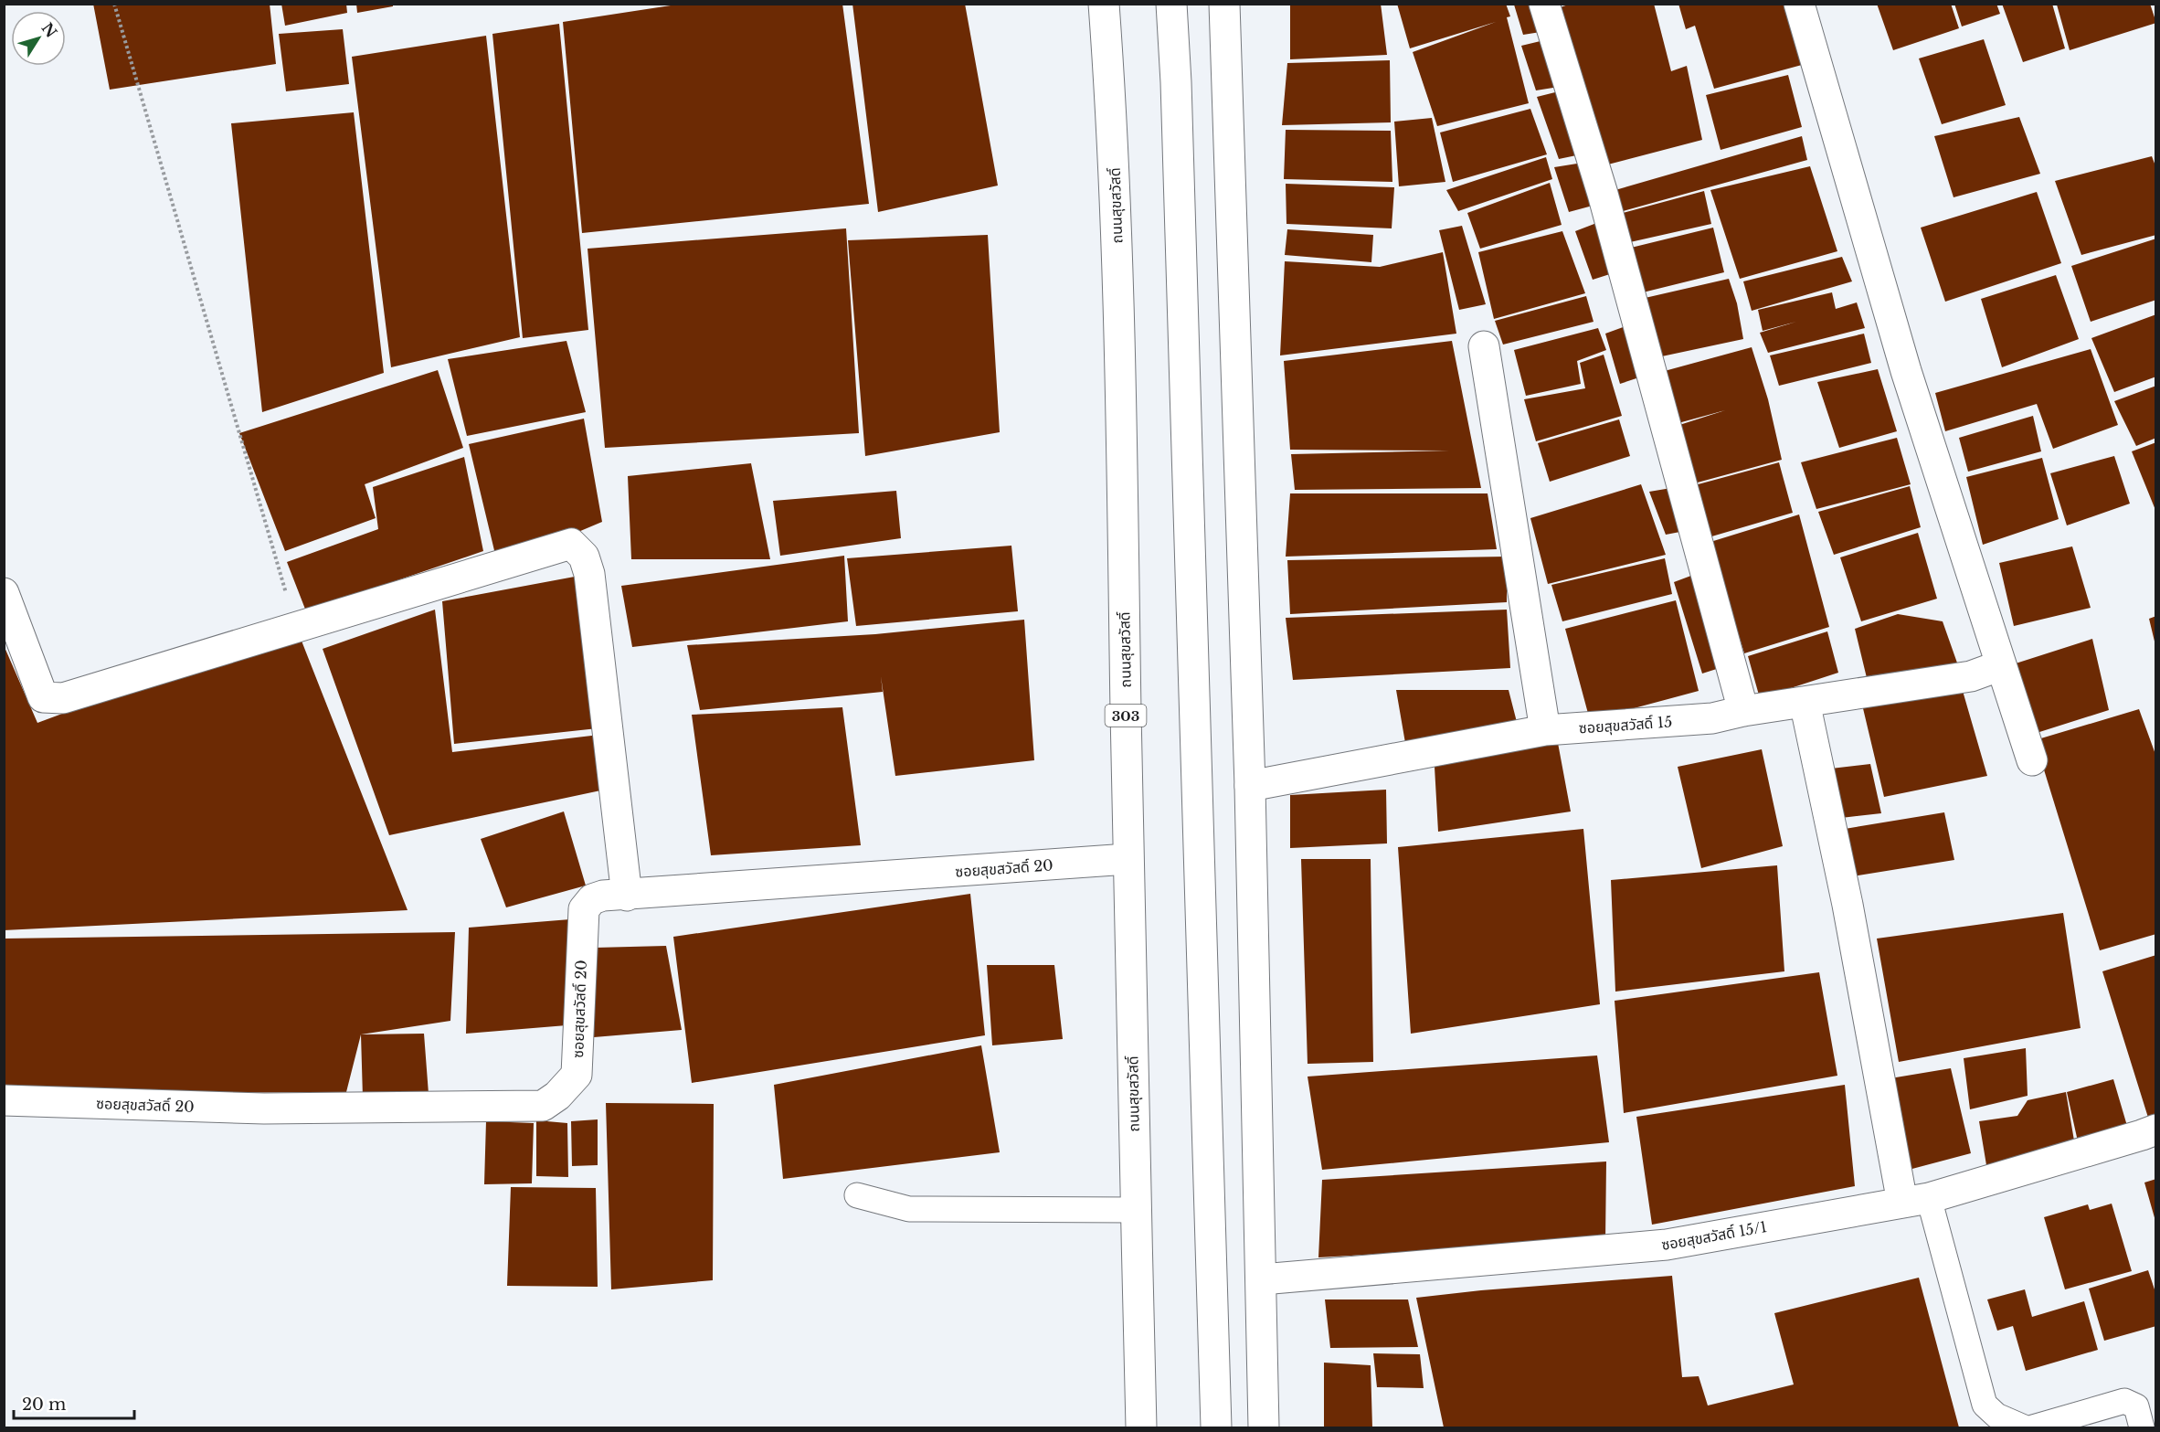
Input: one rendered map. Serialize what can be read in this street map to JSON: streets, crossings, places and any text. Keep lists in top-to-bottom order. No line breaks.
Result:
{"streets":{"street":["ถนนสุขสวัสดิ์","303","ซอยสุขสวัสดิ์ 15","ซอยสุขสวัสดิ์ 20","ซอยสุขสวัสดิ์ 15/1"]},"crossings":[["ถนนสุขสวัสดิ์","ซอยสุขสวัสดิ์ 20"]],"scale_bar":"20 m","north":"top right"}
